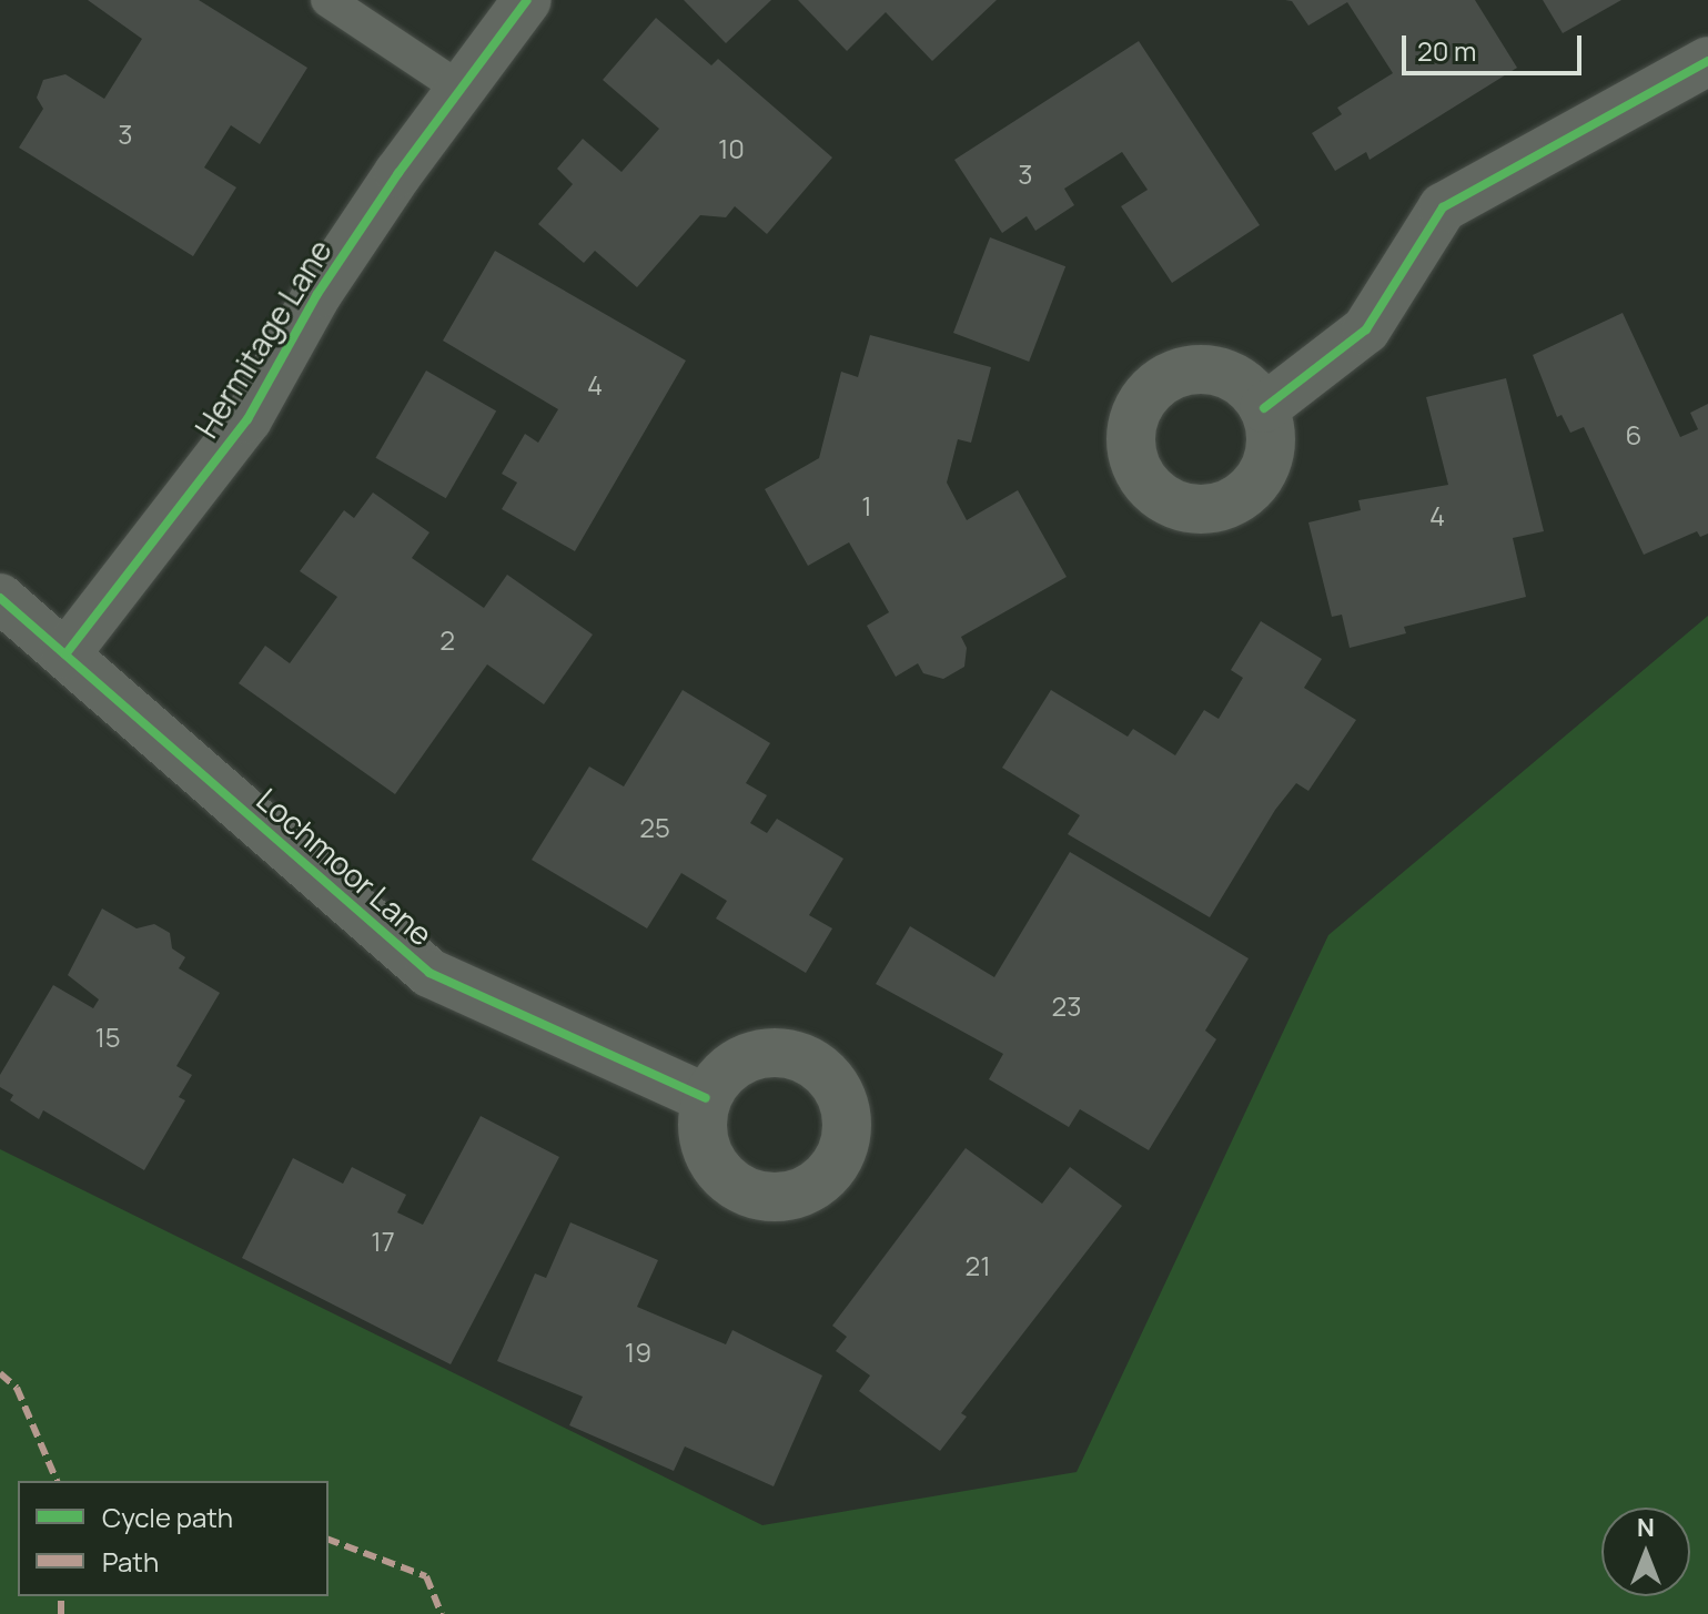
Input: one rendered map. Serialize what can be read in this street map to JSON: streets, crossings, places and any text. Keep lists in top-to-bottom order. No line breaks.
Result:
{"streets":{"street":["Hermitage Lane","Lochmoor Lane"]},"crossings":[["Hermitage Lane","Lochmoor Lane"]],"house_numbers":["3","10","3","4","6","1","4","2","25","23","15","17","21","19"],"legend":["Cycle path","Path"],"scale_bar":"20 m","north":"top"}
